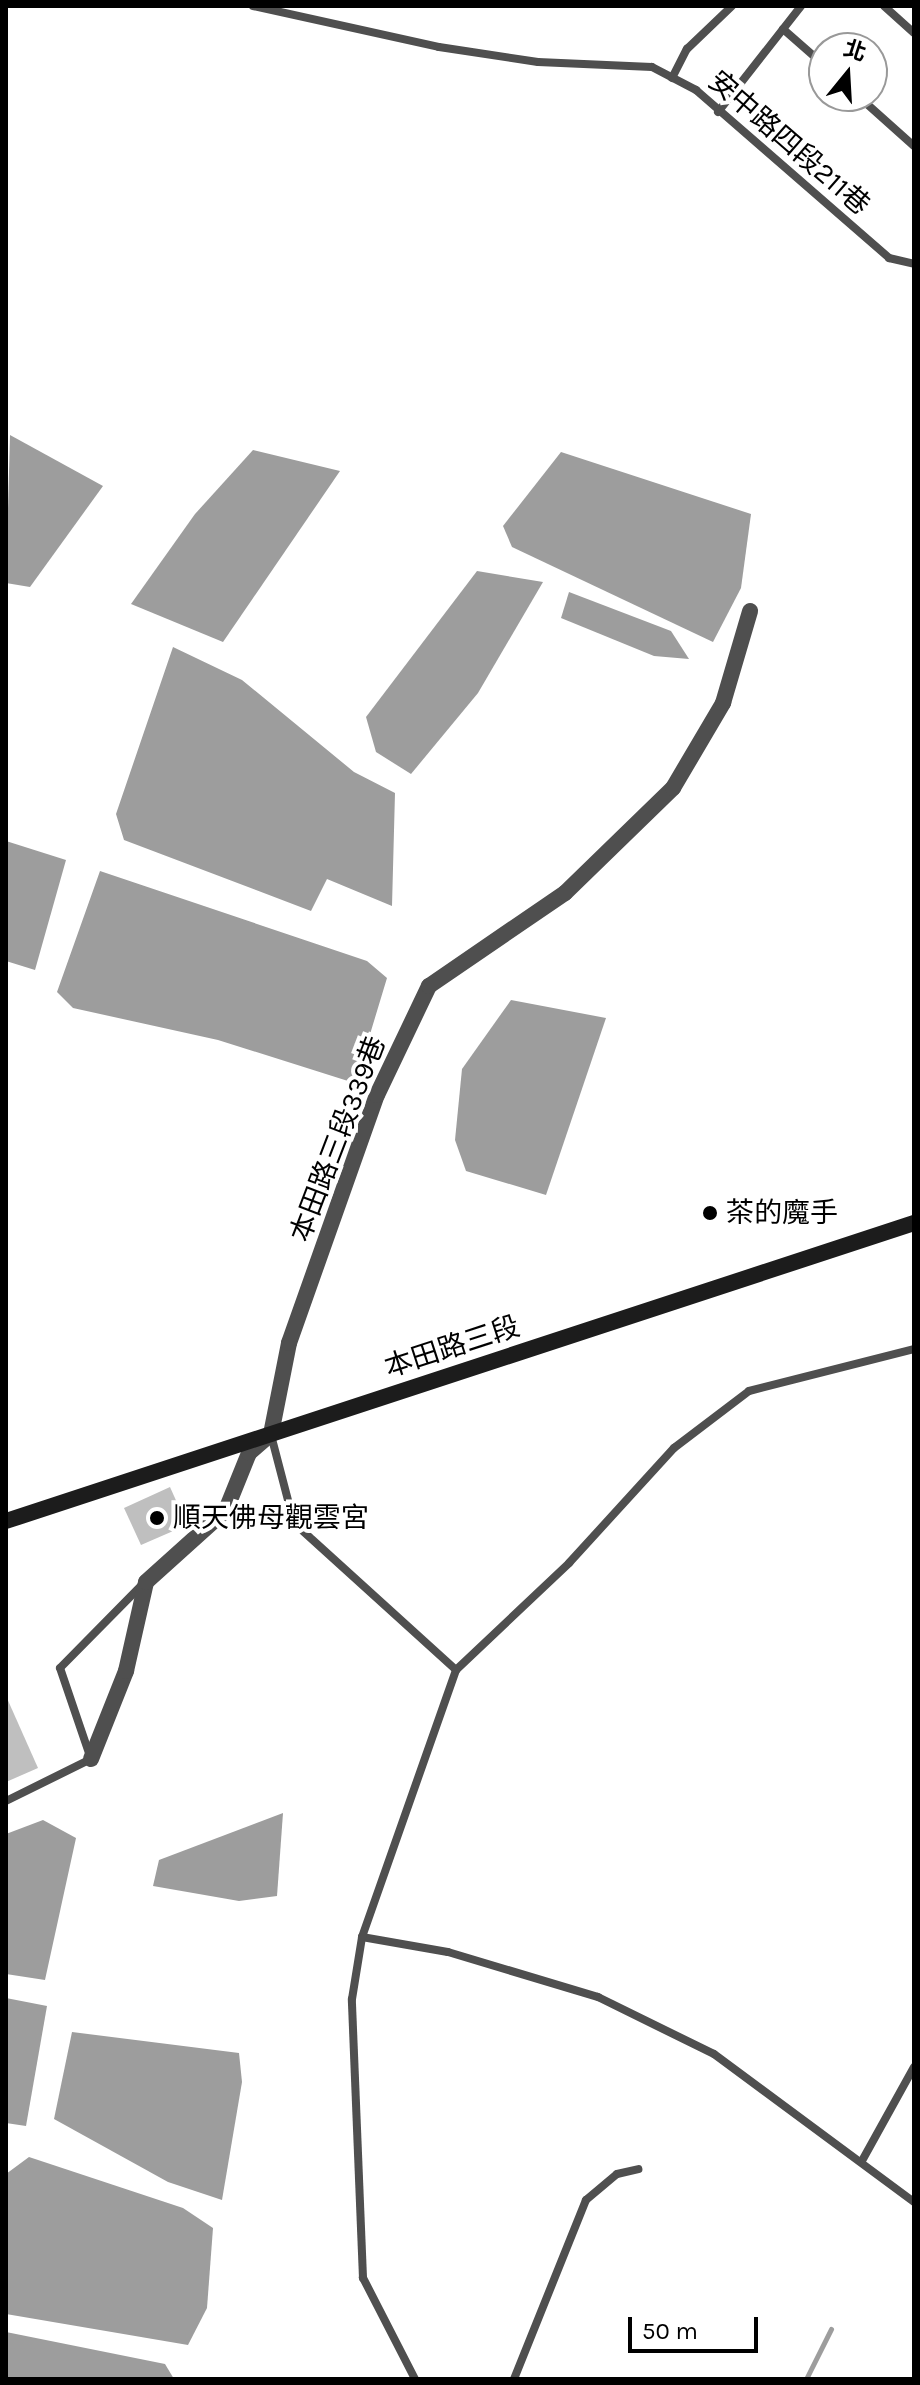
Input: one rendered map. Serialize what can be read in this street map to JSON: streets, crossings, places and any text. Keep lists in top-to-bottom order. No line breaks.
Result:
{"streets":{"street":["本田路三段339巷","本田路三段"],"lane":["安中路四段211巷"]},"crossings":[["本田路三段339巷","本田路三段"]],"places":["茶的魔手","順天佛母觀雲宮"],"scale_bar":"50 m","north":"top"}
